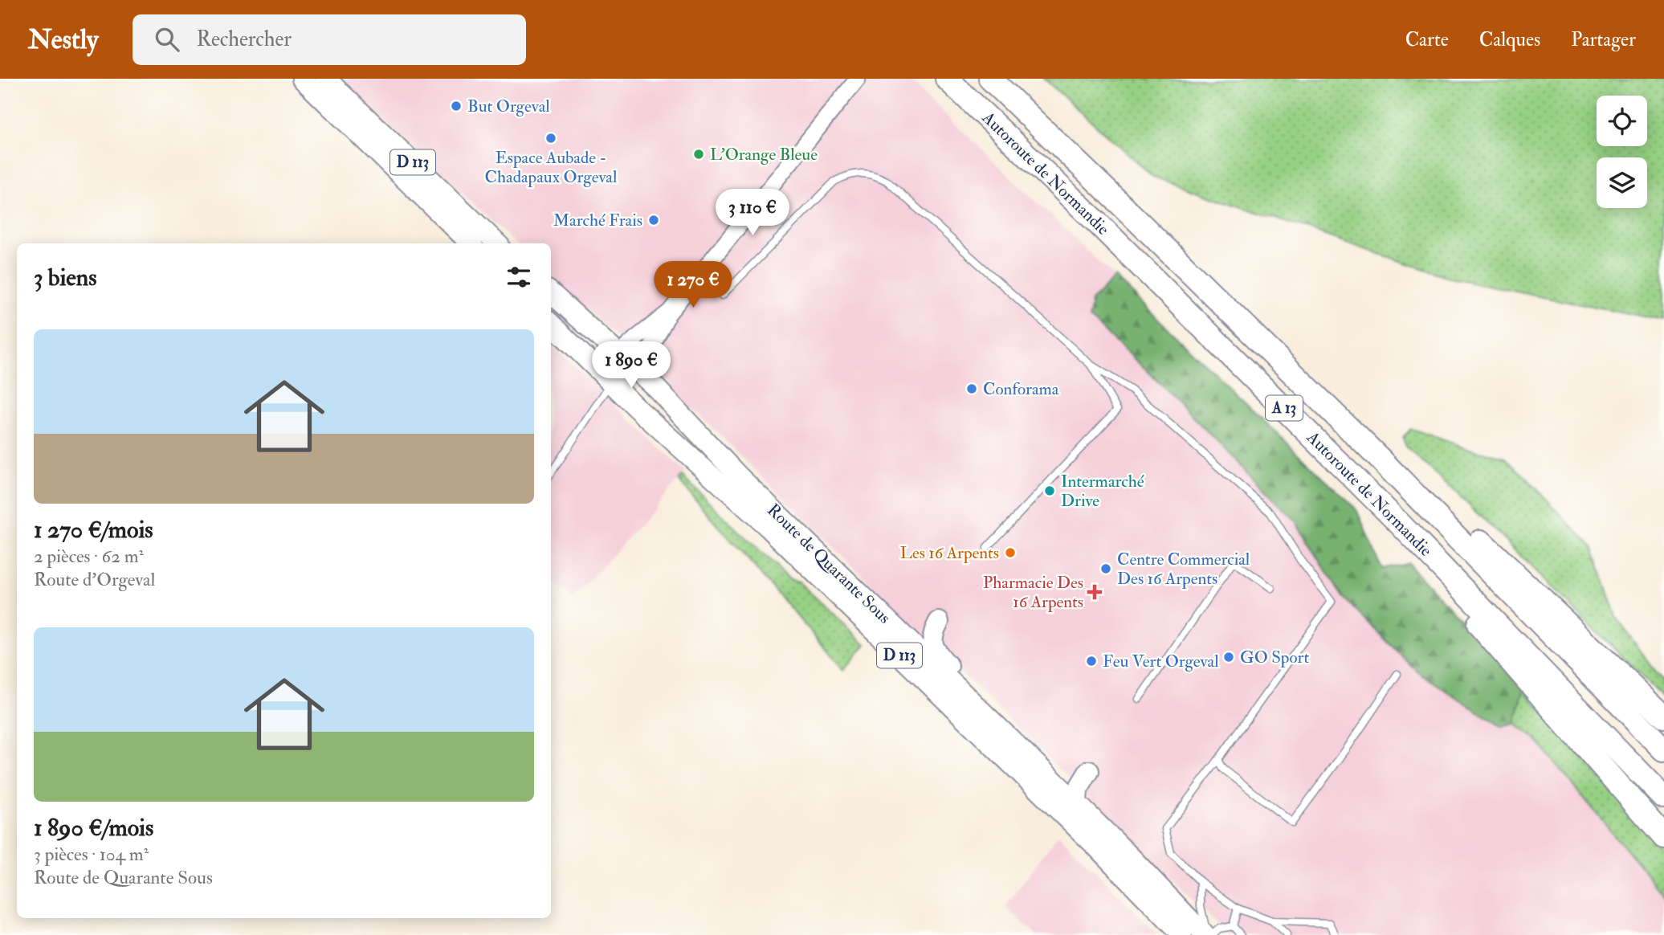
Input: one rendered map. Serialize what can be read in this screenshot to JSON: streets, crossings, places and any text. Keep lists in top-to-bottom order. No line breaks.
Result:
{"streets":{"highway":["Autoroute de Normandie","A 13"],"main road":["D 113","Route de Quarante Sous"]},"places":{"other":["But Orgeval","Espace Aubade - Chadapaux Orgeval","L'Orange Bleue","Marché Frais","Conforama","Intermarché Drive","Les 16 Arpents","Centre Commercial Des 16 Arpents","GO Sport","Feu Vert Orgeval"],"health":["Pharmacie Des 16 Arpents"]},"page":{"header":"Nestly","search":"Rechercher","nav":["Carte","Calques","Partager"],"price":["3 110 €","1 270 €","1 890 €"],"heading":"3 biens","list":[{"name":"1 270 €/mois","note":"2 pièces · 62 m² · Route d'Orgeval"},{"name":"1 890 €/mois","note":"3 pièces · 104 m² · Route de Quarante Sous"}]}}
